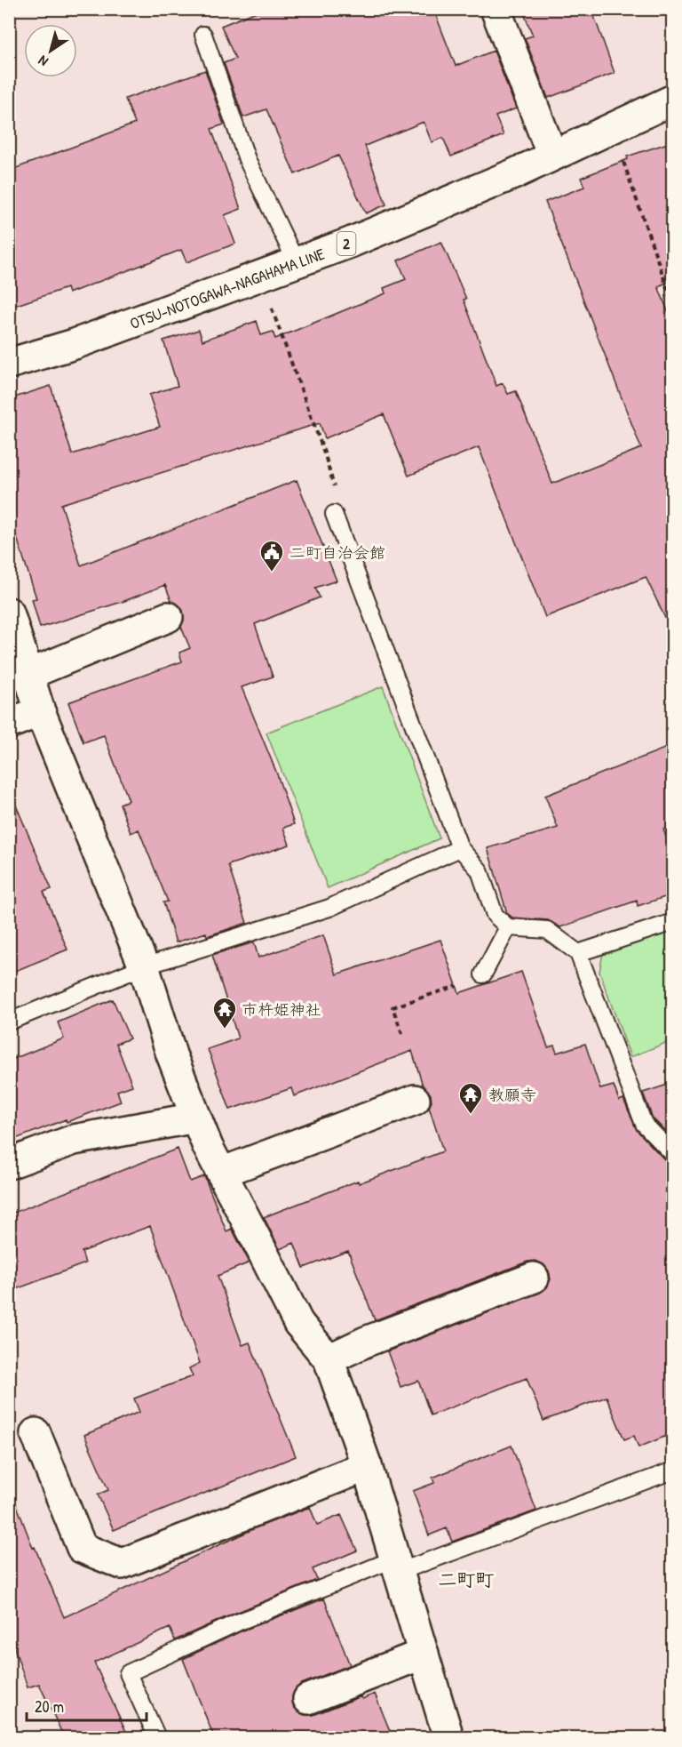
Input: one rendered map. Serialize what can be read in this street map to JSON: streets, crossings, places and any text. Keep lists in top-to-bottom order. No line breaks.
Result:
{"streets":{"street":["2","OTSU-NOTOGAWA-NAGAHAMA LINE"]},"districts":["二町町"],"places":{"public building":["二町自治会館"],"temple":["市杵姫神社","教願寺"]},"scale_bar":"20 m","north":"bottom left"}
